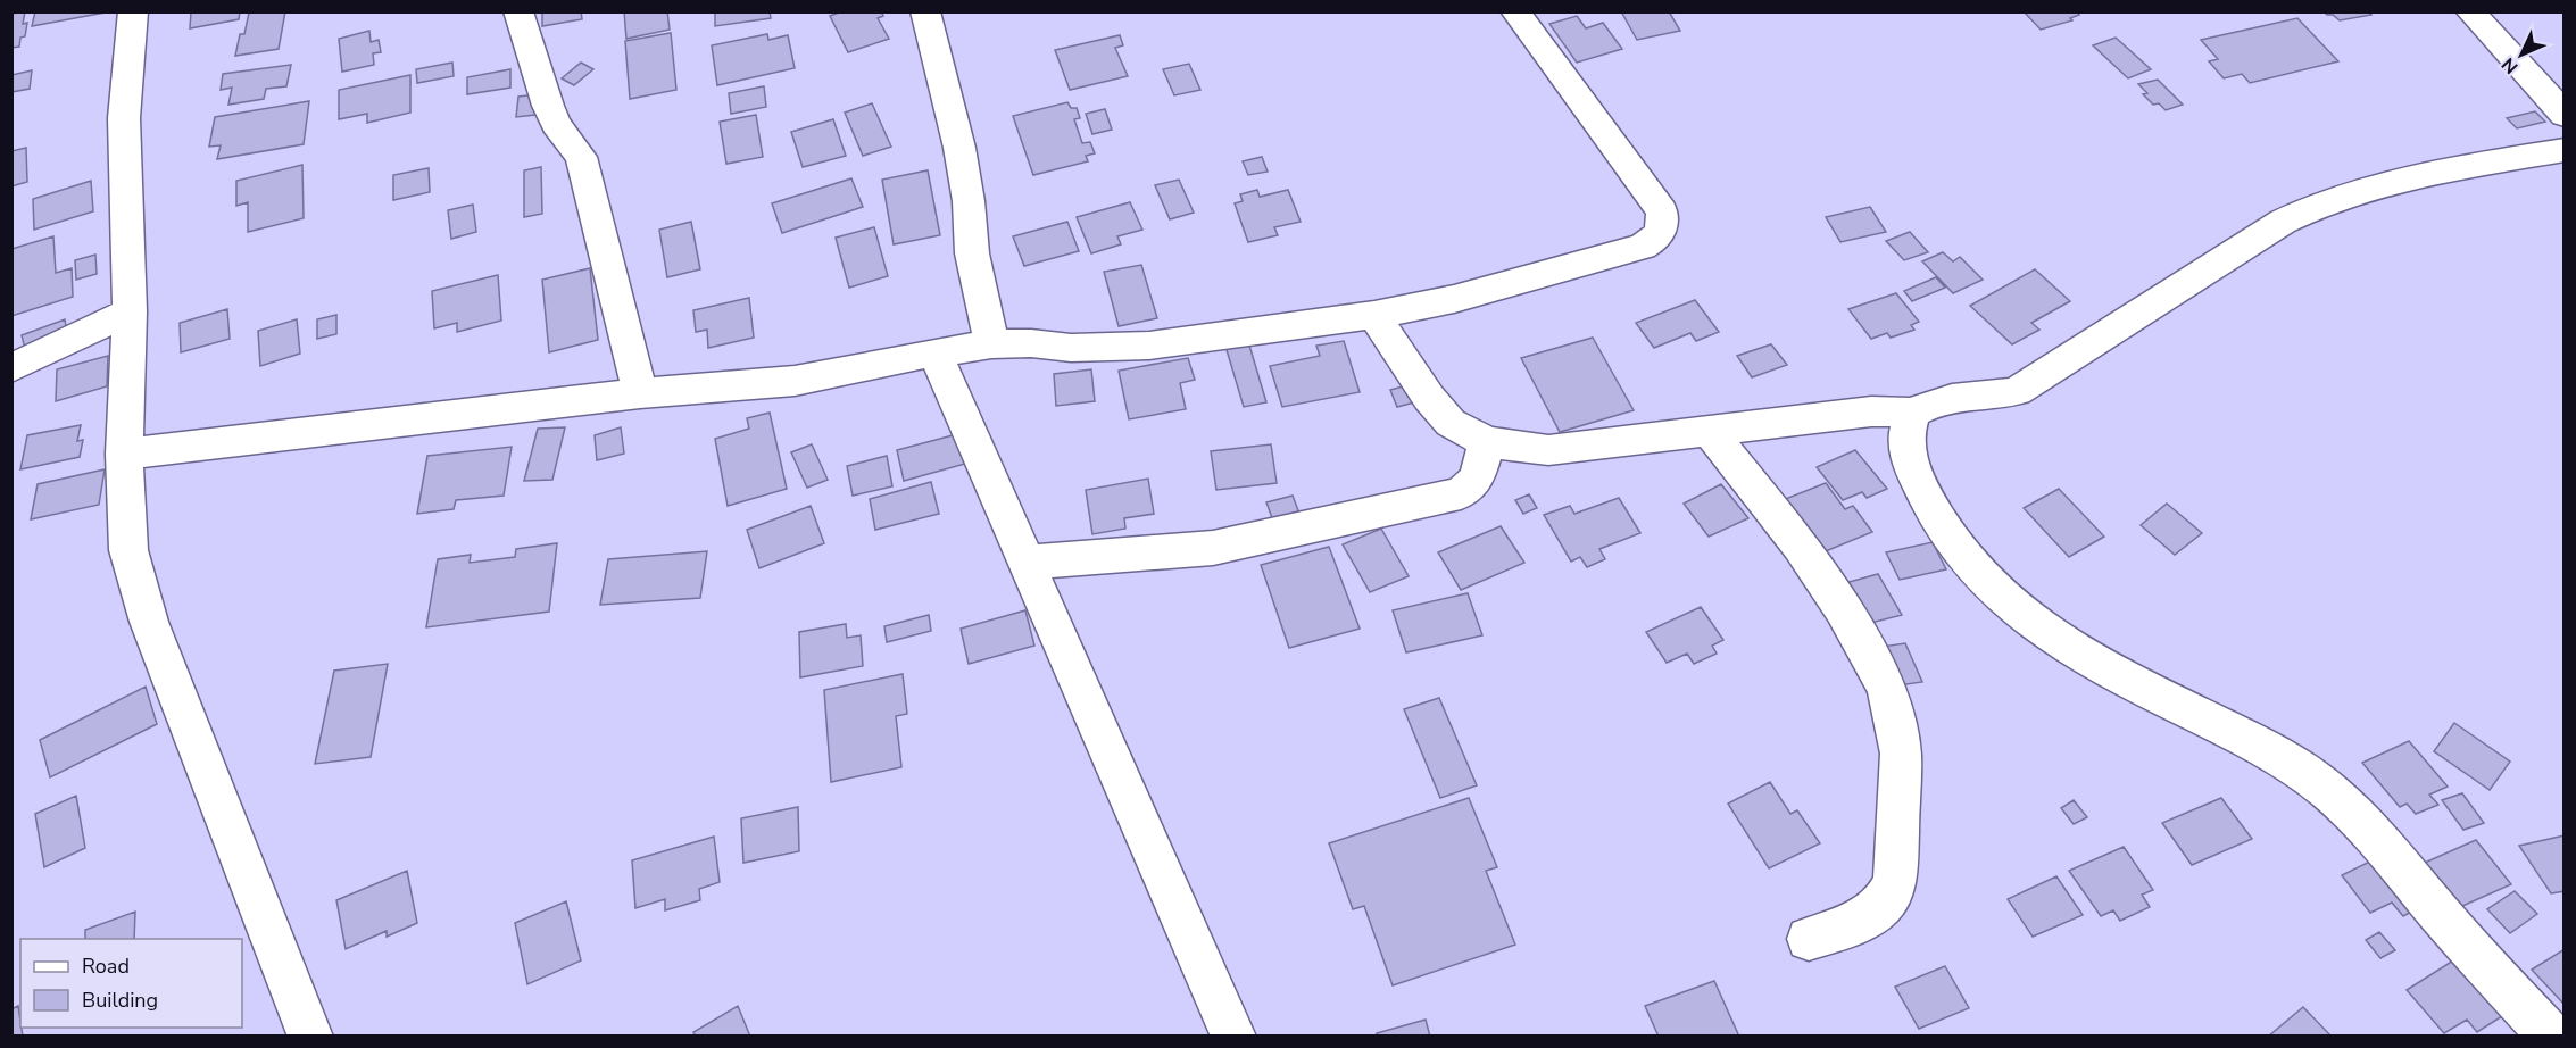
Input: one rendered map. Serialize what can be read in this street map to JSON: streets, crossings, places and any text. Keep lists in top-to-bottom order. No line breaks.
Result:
{"legend":["Road","Building"],"north":"bottom left"}
